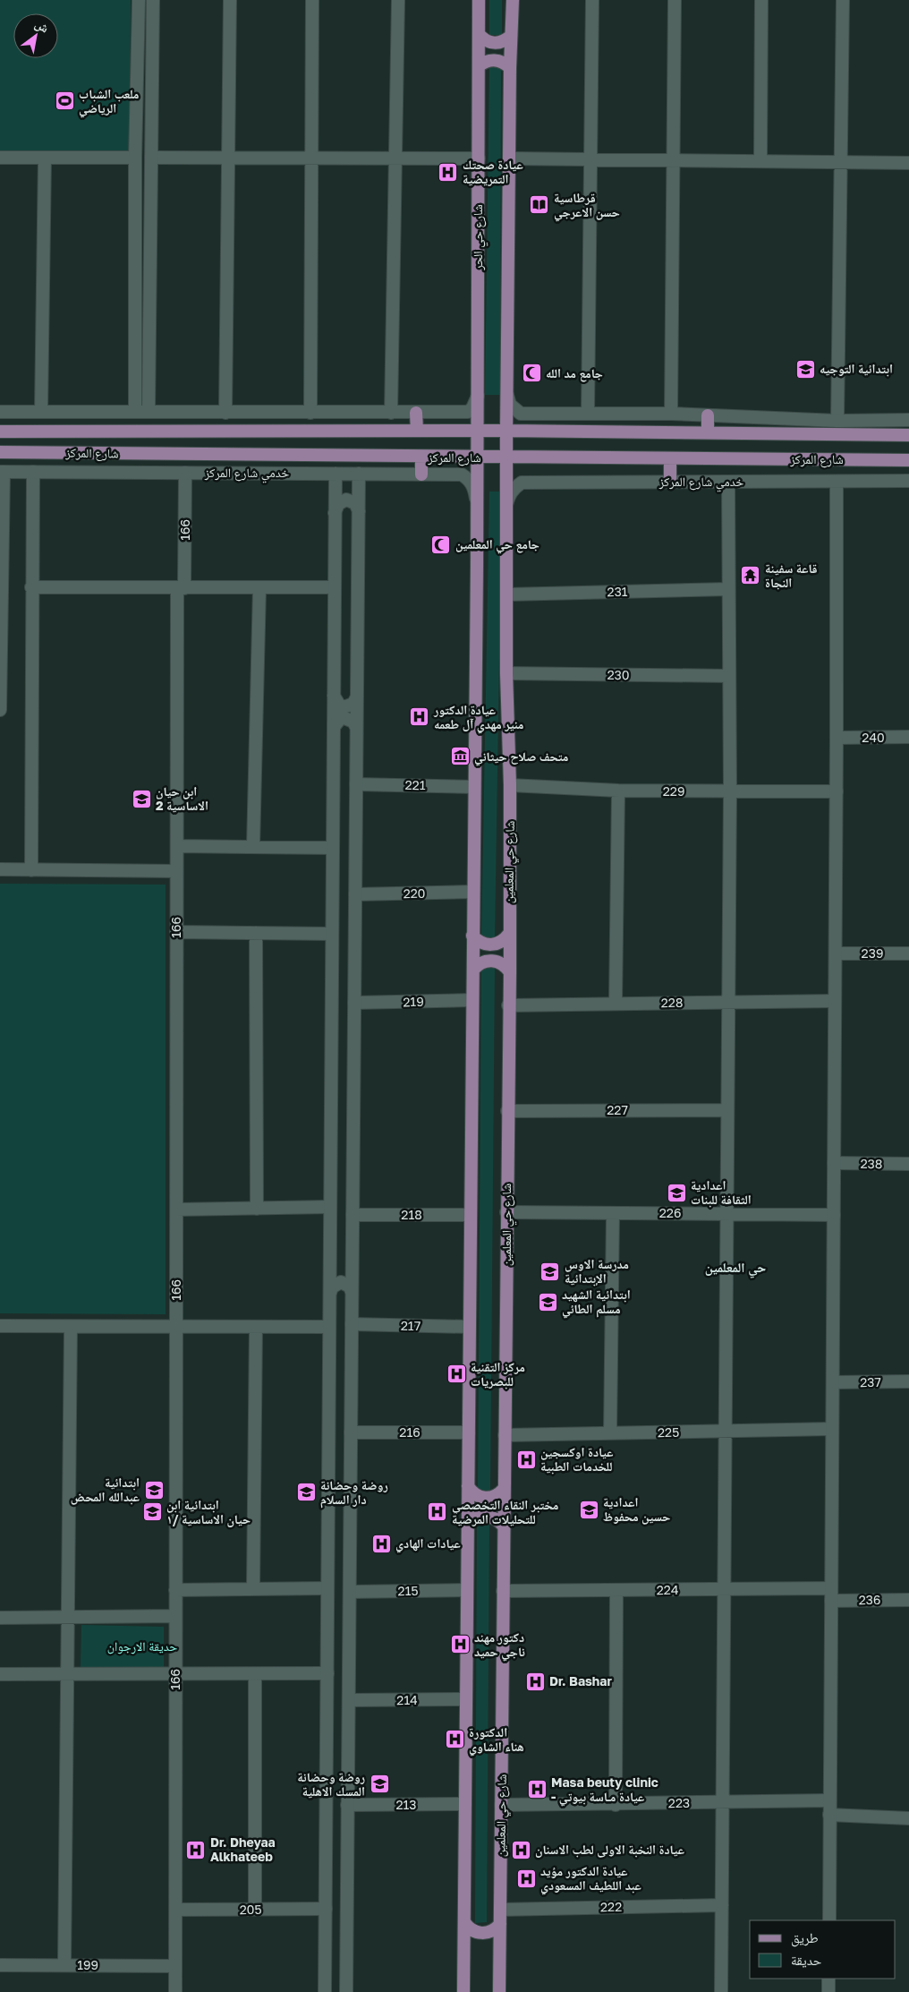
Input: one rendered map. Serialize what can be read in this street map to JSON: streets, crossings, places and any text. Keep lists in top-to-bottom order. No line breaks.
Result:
{"streets":{"main road":["شارع حي الحر","شارع المركز","شارع حي المعلمين"],"street":["خدمي شارع المركز","166","231","230","240","221","229","220","239","219","228","227","238","226","218","217","237","216","225","224","215","236","214","223","213","222","205","199"]},"crossings":[["شارع حي الحر","شارع المركز"],["شارع حي الحر","خدمي شارع المركز"],["شارع المركز","شارع حي المعلمين"],["خدمي شارع المركز","166"],["خدمي شارع المركز","شارع حي المعلمين"],["166","205"],["166","199"],["231","شارع حي المعلمين"],["230","شارع حي المعلمين"],["229","شارع حي المعلمين"],["شارع حي المعلمين","228"],["شارع حي المعلمين","227"],["شارع حي المعلمين","226"],["شارع حي المعلمين","225"],["شارع حي المعلمين","224"],["شارع حي المعلمين","223"],["شارع حي المعلمين","222"],["224","236"]],"districts":["حي المعلمين"],"parks":["حديقة الارجوان"],"places":{"sports":["ملعب الشباب الرياضي"],"hospital":["عيادة صحتك التمريضية","عيادة الدكتور منير مهدي آل طعمه","مركز التقنية للبصريات","عيادة اوكسجين للخدمات الطبية","مختبر النقاء التخصصي للتحليلات المرضية","عيادات الهادي","دكتور مهند ناجي حميد","Dr. Bashar","الدكتورة هناء الشاوي","Masa beuty clinic - عيادة مـاسة بيوتي","Dr. Dheyaa Alkhateeb","عيادة النخبة الاولى لطب الاسنان","عيادة الدكتور مؤيد عبد اللطيف المسعودي"],"library":["قرطاسية حسن الاعرجي"],"school or university":["ابتدائية التوجيه","ابن حيان الاساسية 2","اعدادية الثقافة للبنات","مدرسة الاوس الإبتدائية","ابتدائية الشهيد مسلم الطائي","ابتدائية عبدالله المحض","روضة وحضانة دار السلام","اعدادية حسين محفوظ","ابتدائية ابن حيان الاساسية /١","روضة وحضانة المسك الاهلية"],"mosque":["جامع مد الله","جامع حي المعلمين"],"temple":["قاعة سفينة النجاة"],"museum":["متحف صلاح حيثاني"]},"legend":["طريق","حديقة"],"north":"top right"}
